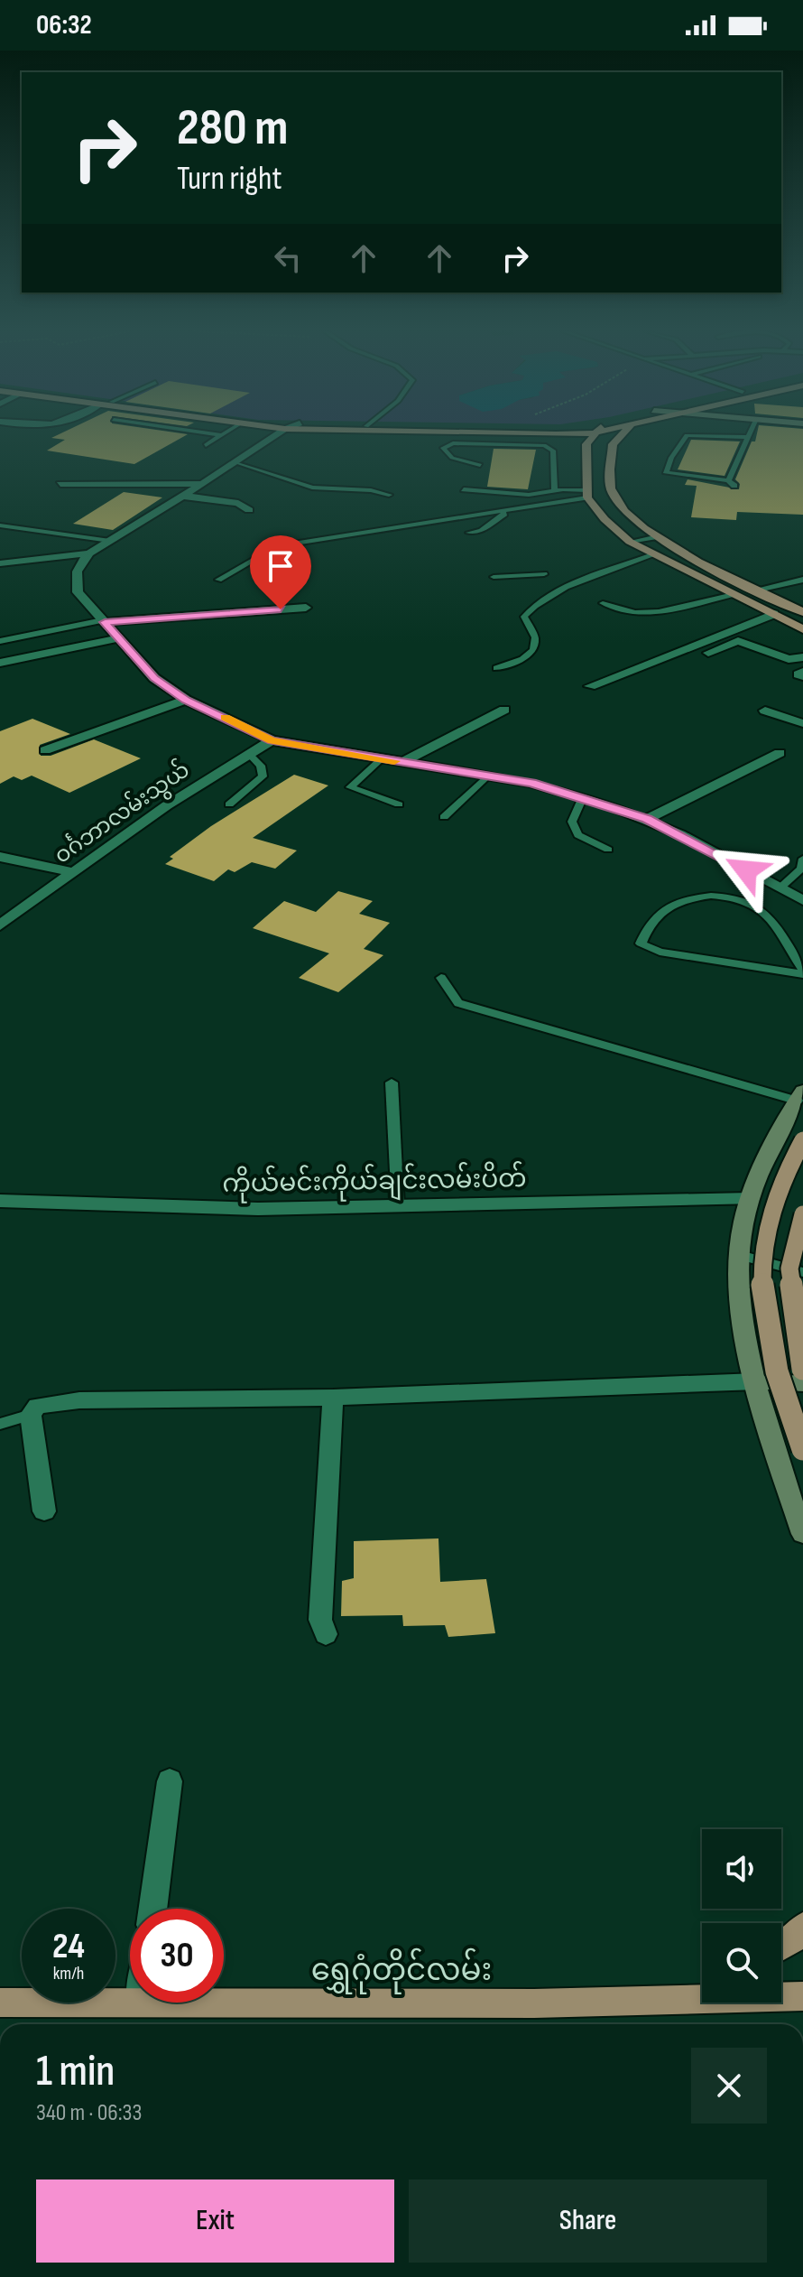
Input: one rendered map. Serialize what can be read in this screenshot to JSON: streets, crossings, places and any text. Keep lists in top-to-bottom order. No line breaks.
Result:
{"streets":{"main road":["ရွှေဂုံတိုင်လမ်း"],"street":["ဝင်္ဂဘာလမ်းသွယ်","ကိုယ်မင်းကိုယ်ချင်းလမ်းပိတ်"]},"page":{"status":"06:32","turn":["280 m","Turn right"],"speed":"24 km/h","limit":"30","heading":["1 min","340 m · 06:33"],"buttons":["Exit","Share"]}}
